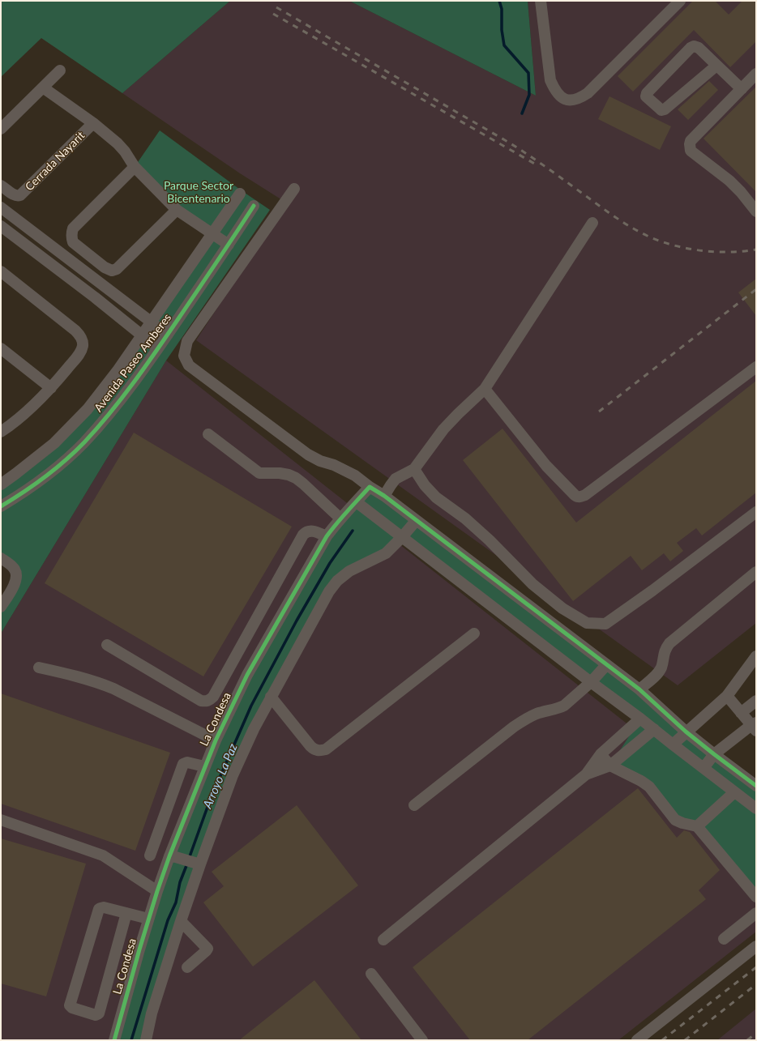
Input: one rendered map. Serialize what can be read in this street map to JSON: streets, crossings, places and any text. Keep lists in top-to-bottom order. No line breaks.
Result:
{"streets":{"street":["Cerrada Nayarit","Avenida Paseo Amberes","La Condesa"]},"water":["Arroyo La Paz"],"parks":["Parque Sector Bicentenario"]}
